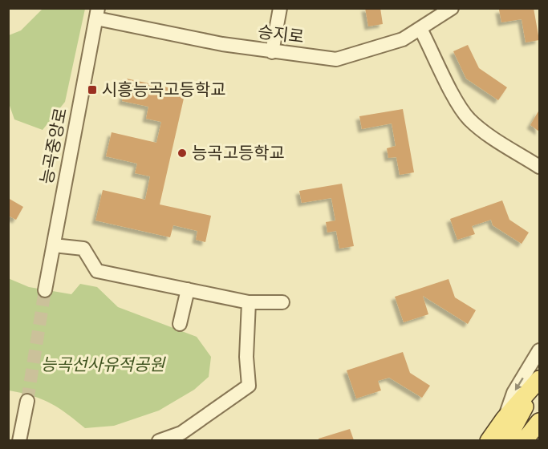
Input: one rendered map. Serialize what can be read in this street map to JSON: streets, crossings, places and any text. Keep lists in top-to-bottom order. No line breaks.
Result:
{"streets":{"street":["승지로","능곡중앙로"]},"crossings":[["승지로","능곡중앙로"]],"parks":["능곡선사유적공원"],"places":{"transit":["시흥능곡고등학교"],"other":["능곡고등학교"]}}
